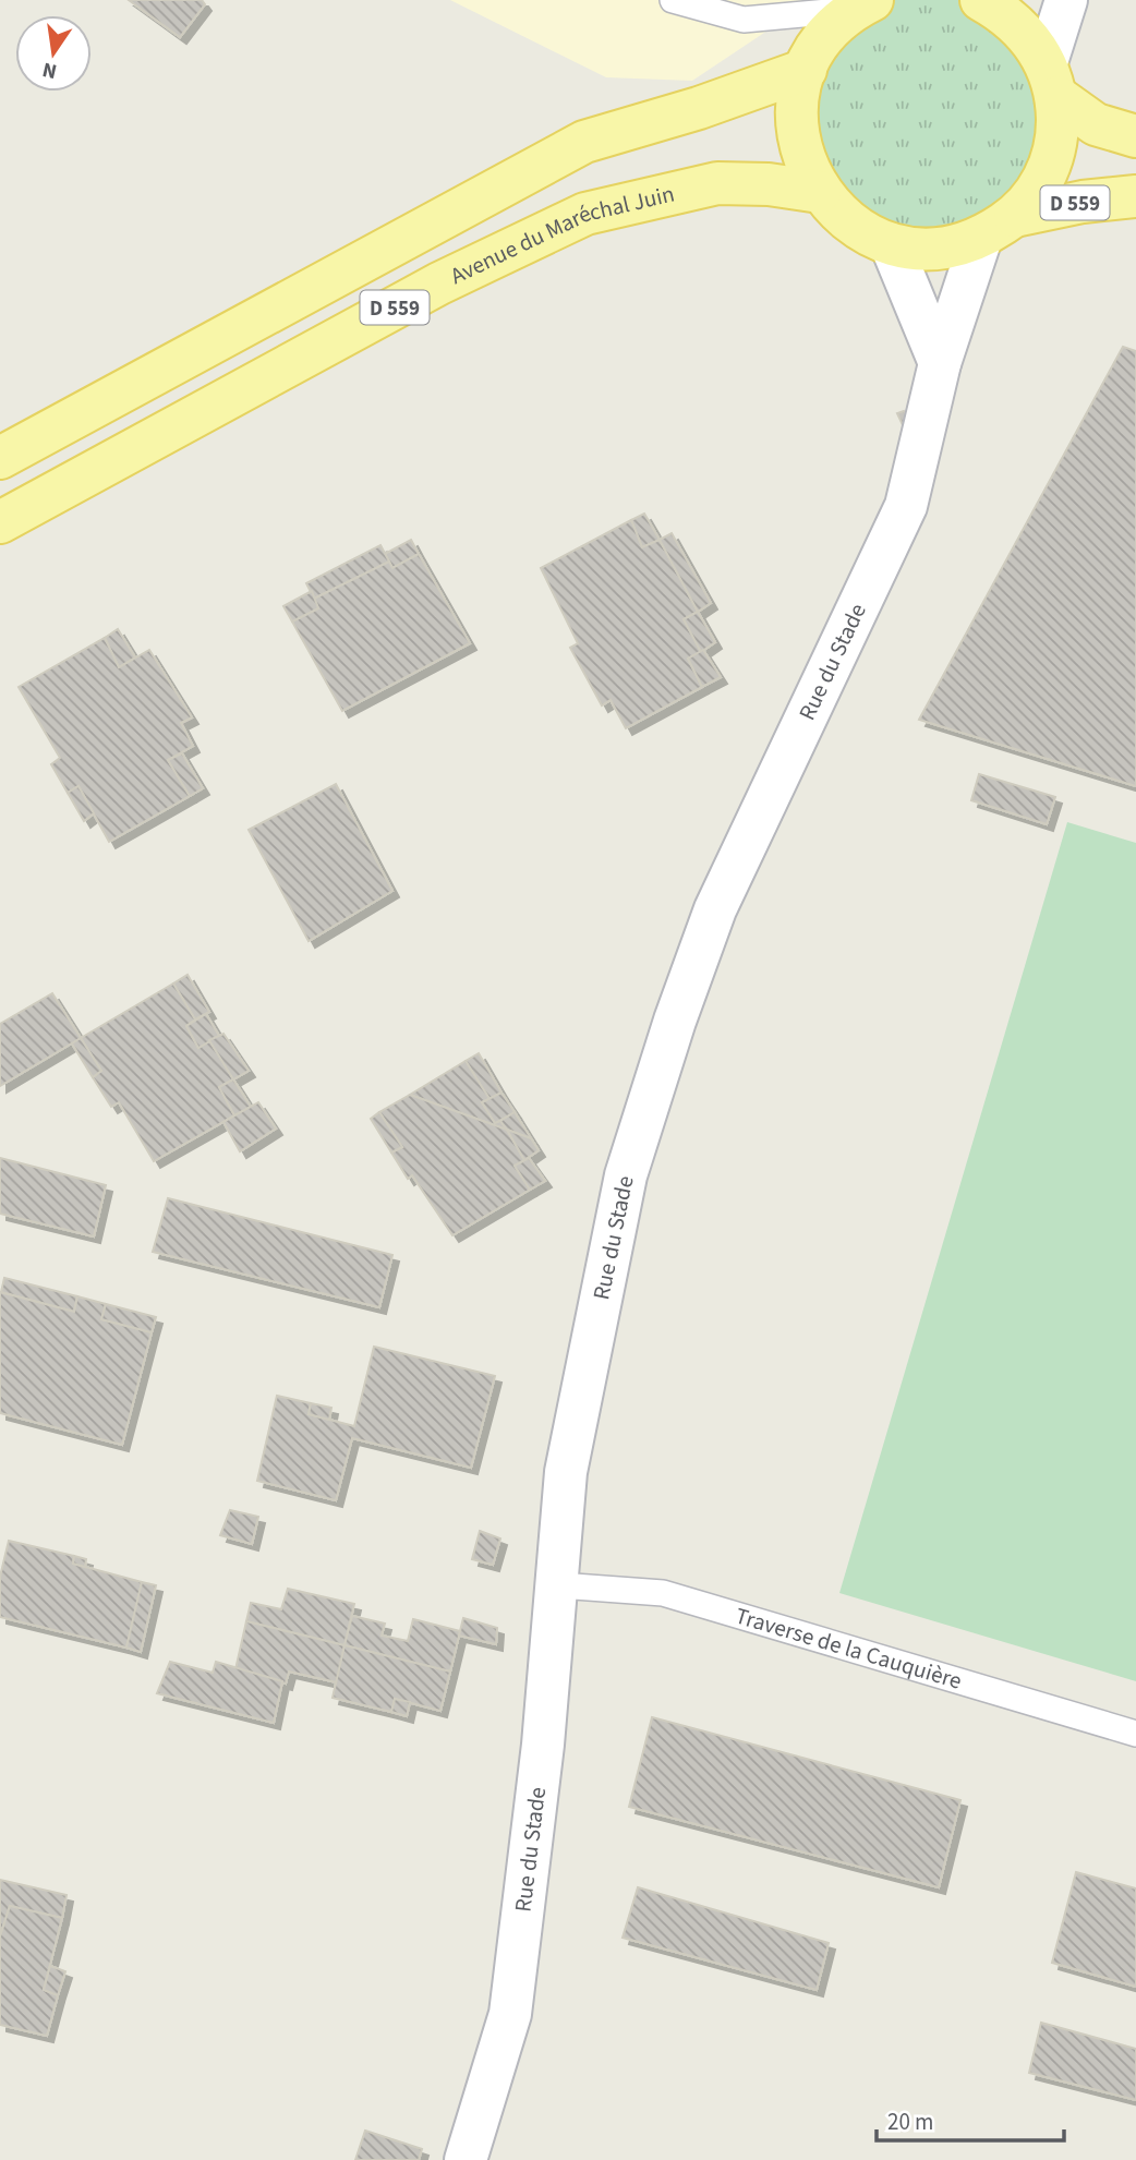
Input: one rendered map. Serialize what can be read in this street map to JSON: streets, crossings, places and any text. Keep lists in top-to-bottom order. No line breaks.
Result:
{"streets":{"main road":["D 559","Avenue du Maréchal Juin"],"street":["Rue du Stade"],"lane":["Traverse de la Cauquière"]},"crossings":[["D 559","Rue du Stade"],["Rue du Stade","Traverse de la Cauquière"]],"scale_bar":"20 m","north":"bottom"}
